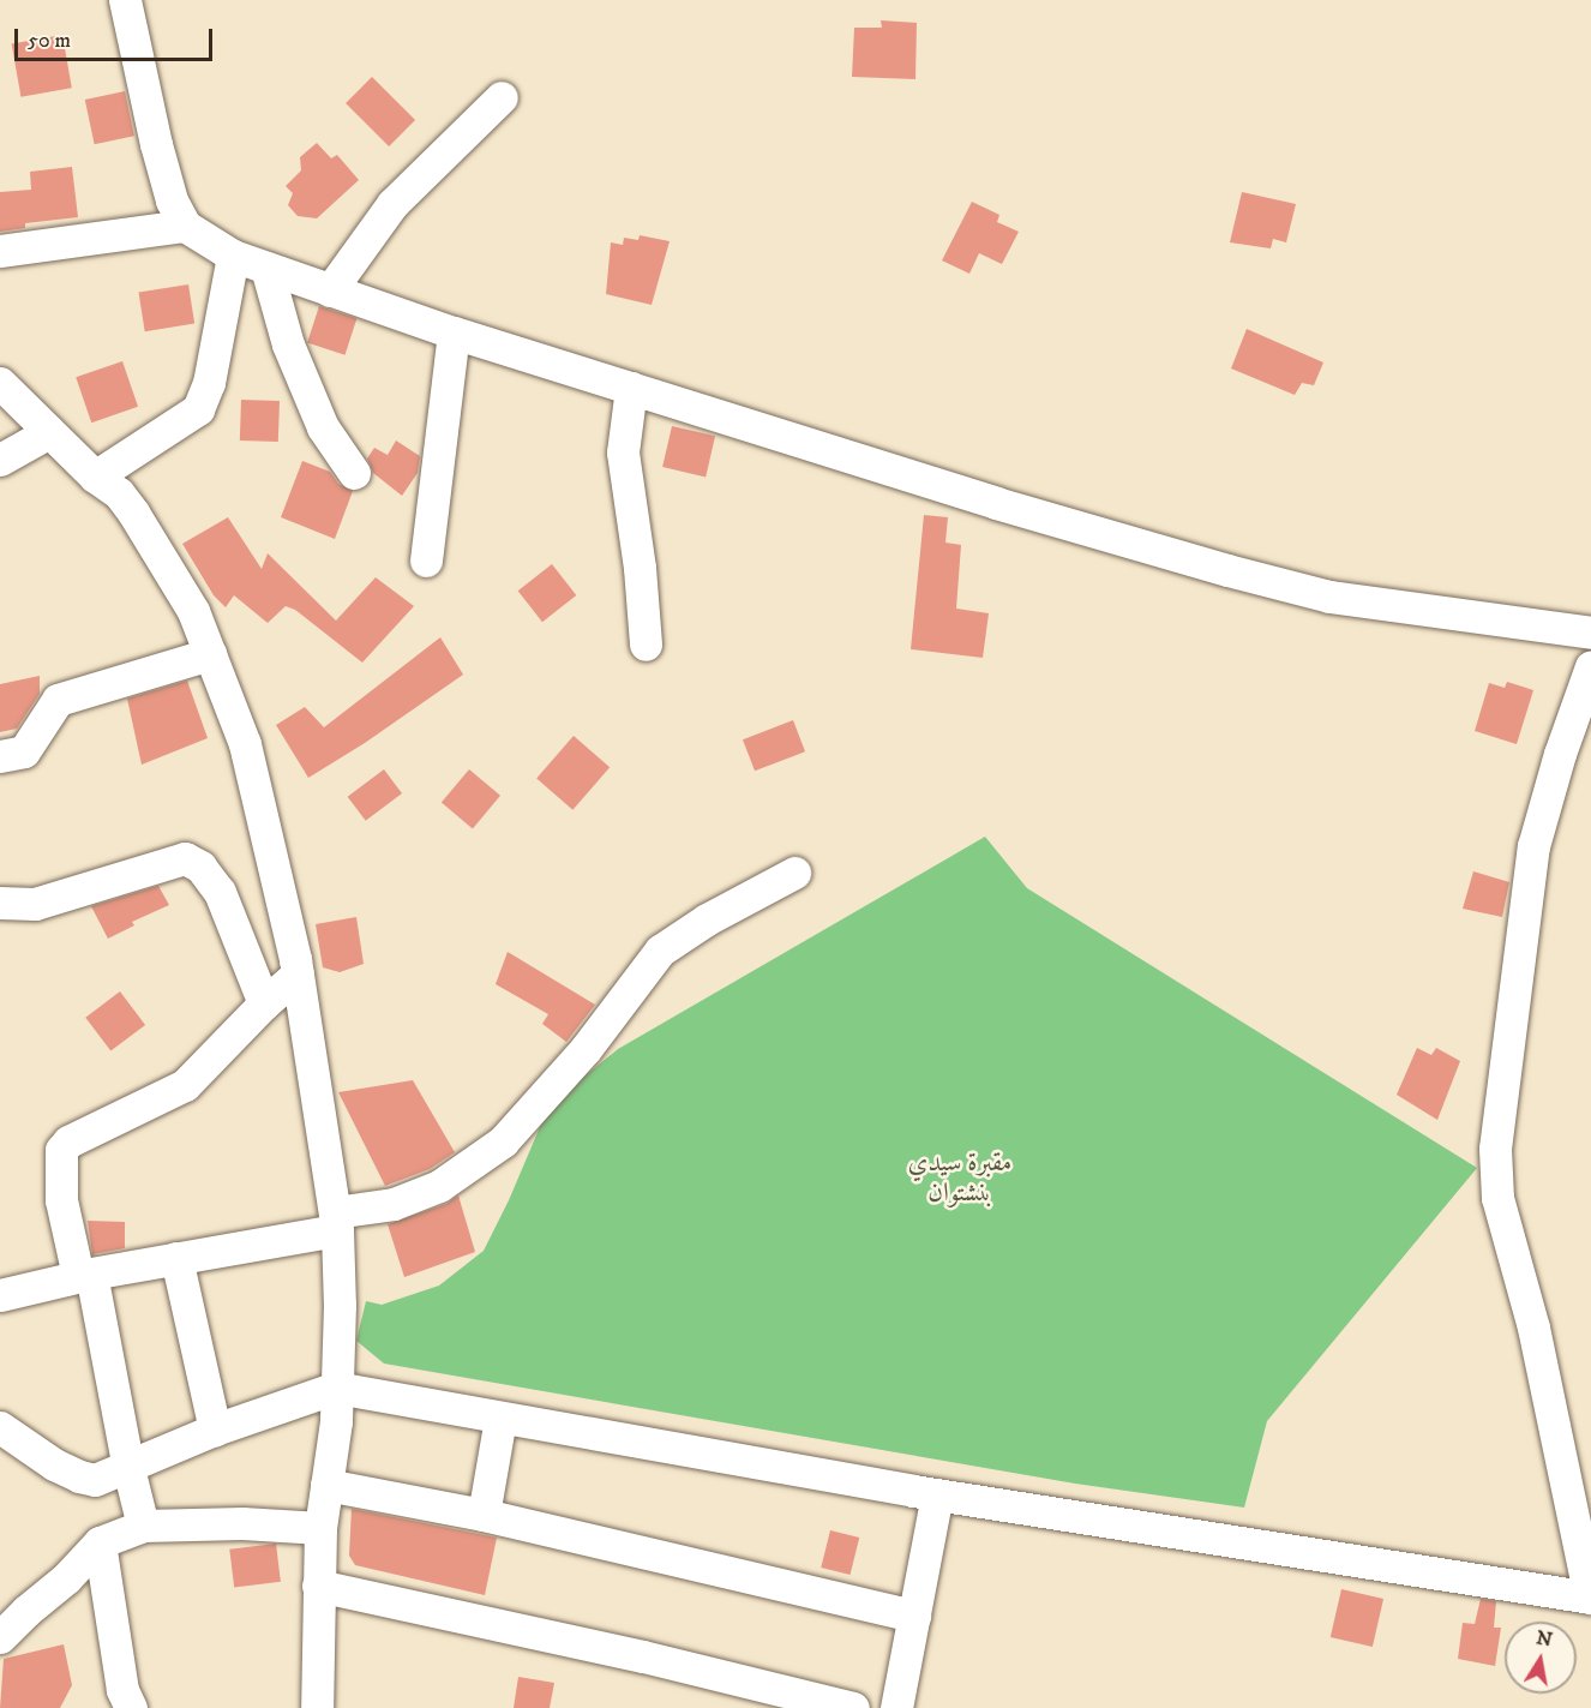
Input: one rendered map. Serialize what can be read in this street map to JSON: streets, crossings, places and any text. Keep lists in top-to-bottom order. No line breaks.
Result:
{"parks":["مقبرة سيدي بنشتوان"],"scale_bar":"50 m","north":"top"}
